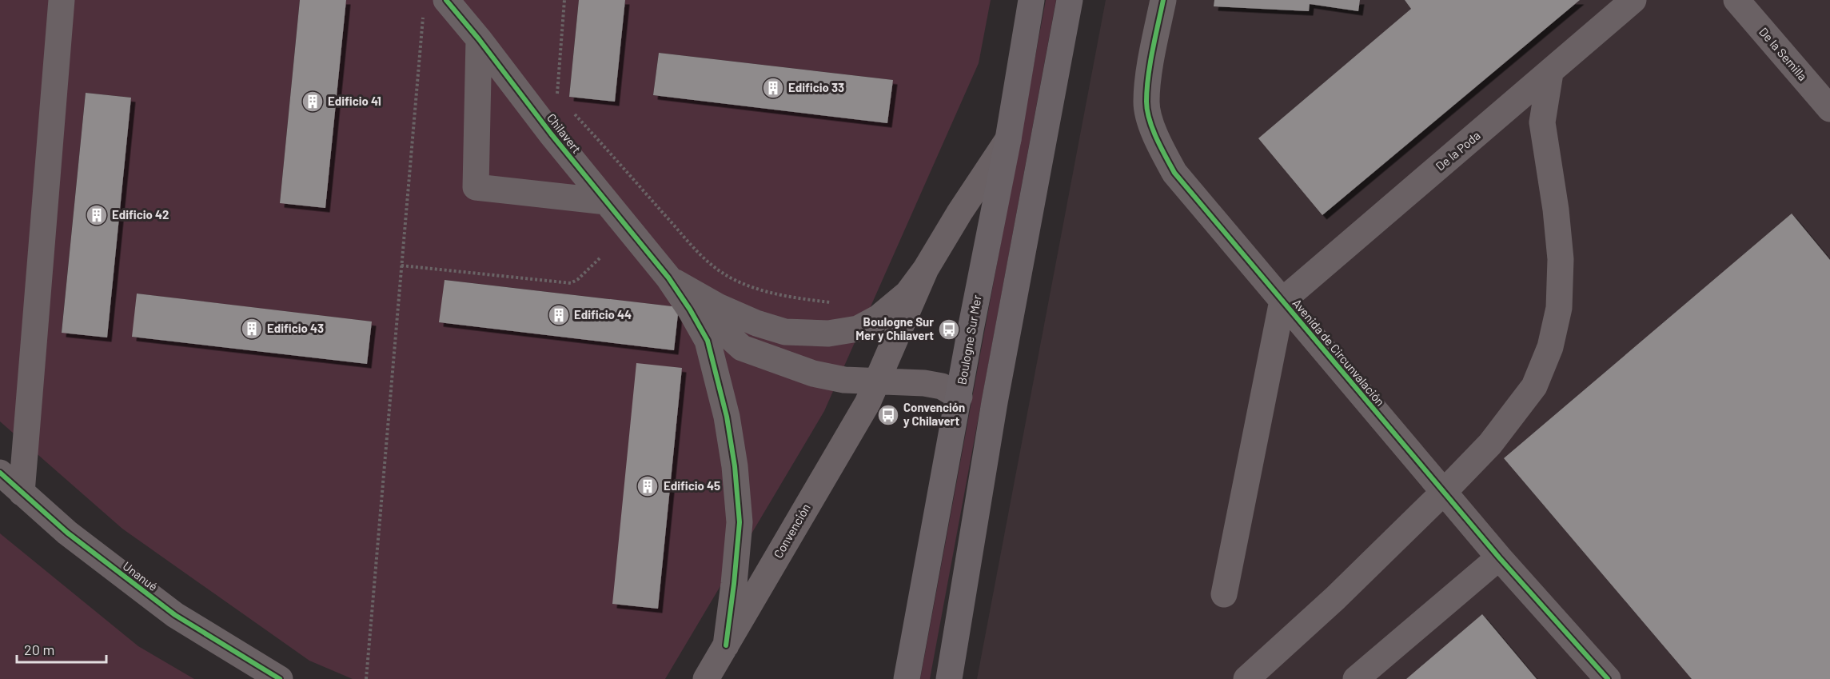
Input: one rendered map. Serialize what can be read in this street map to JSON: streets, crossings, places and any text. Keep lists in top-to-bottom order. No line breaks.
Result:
{"streets":{"main road":["Boulogne Sur Mer"],"street":["De la Semilla","Chilavert","De la Poda","Avenida de Circunvalación","Convención","Unanué"]},"crossings":[["De la Poda","Avenida de Circunvalación"]],"places":{"building":["Edificio 33","Edificio 41","Edificio 42","Edificio 44","Edificio 43","Edificio 45"],"bus stop":["Boulogne Sur Mer y Chilavert","Convención y Chilavert"]},"scale_bar":"20 m"}
